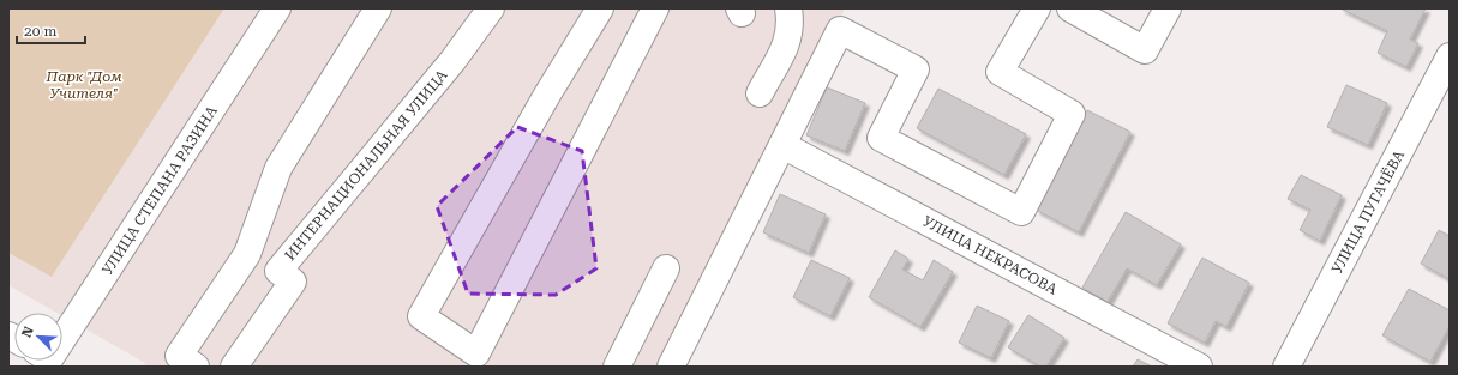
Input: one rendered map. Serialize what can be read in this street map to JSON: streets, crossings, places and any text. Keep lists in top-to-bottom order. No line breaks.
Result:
{"streets":{"street":["ИНТЕРНАЦИОНАЛЬНАЯ УЛИЦА","УЛИЦА СТЕПАНА РАЗИНА","УЛИЦА ПУГАЧЁВА","УЛИЦА НЕКРАСОВА"]},"parks":["Парк \"Дом Учителя\""],"scale_bar":"20 m","north":"top left"}
